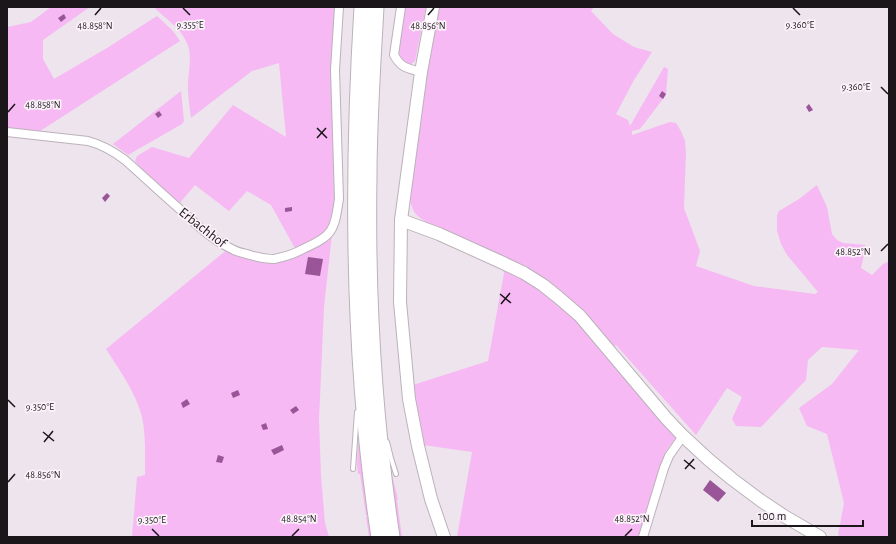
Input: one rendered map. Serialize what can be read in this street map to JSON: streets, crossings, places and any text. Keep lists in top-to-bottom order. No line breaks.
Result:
{"streets":{"street":["Erbachhof"]},"scale_bar":"100 m","coordinates":["9.355°E","9.360°E","48.858°N","48.856°N","48.852°N","9.350°E","48.854°N"]}
